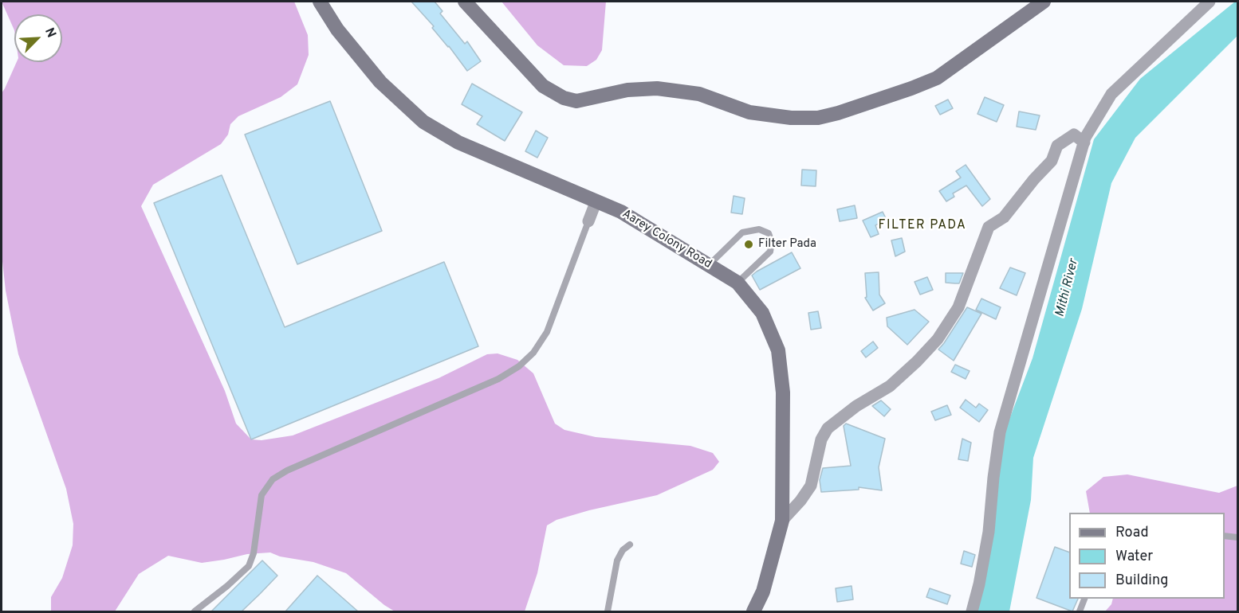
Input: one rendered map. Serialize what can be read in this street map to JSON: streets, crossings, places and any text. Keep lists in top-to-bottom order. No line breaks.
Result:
{"streets":{"main road":["Aarey Colony Road"]},"districts":["FILTER PADA"],"water":["Mithi River"],"places":["Filter Pada"],"legend":["Road","Water","Building"],"north":"top right"}
